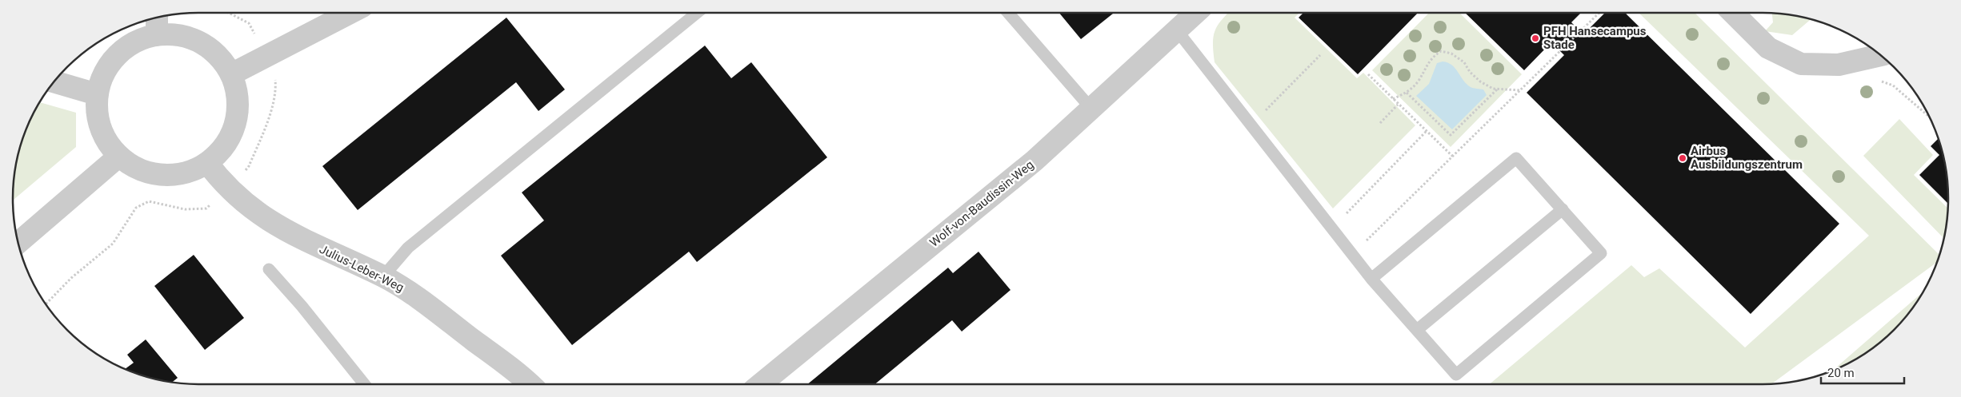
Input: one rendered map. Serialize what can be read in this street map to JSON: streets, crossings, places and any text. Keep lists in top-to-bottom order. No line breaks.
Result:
{"streets":{"street":["Wolf-von-Baudissin-Weg","Julius-Leber-Weg"]},"places":["PFH Hansecampus Stade","Airbus Ausbildungszentrum"],"scale_bar":"20 m"}
